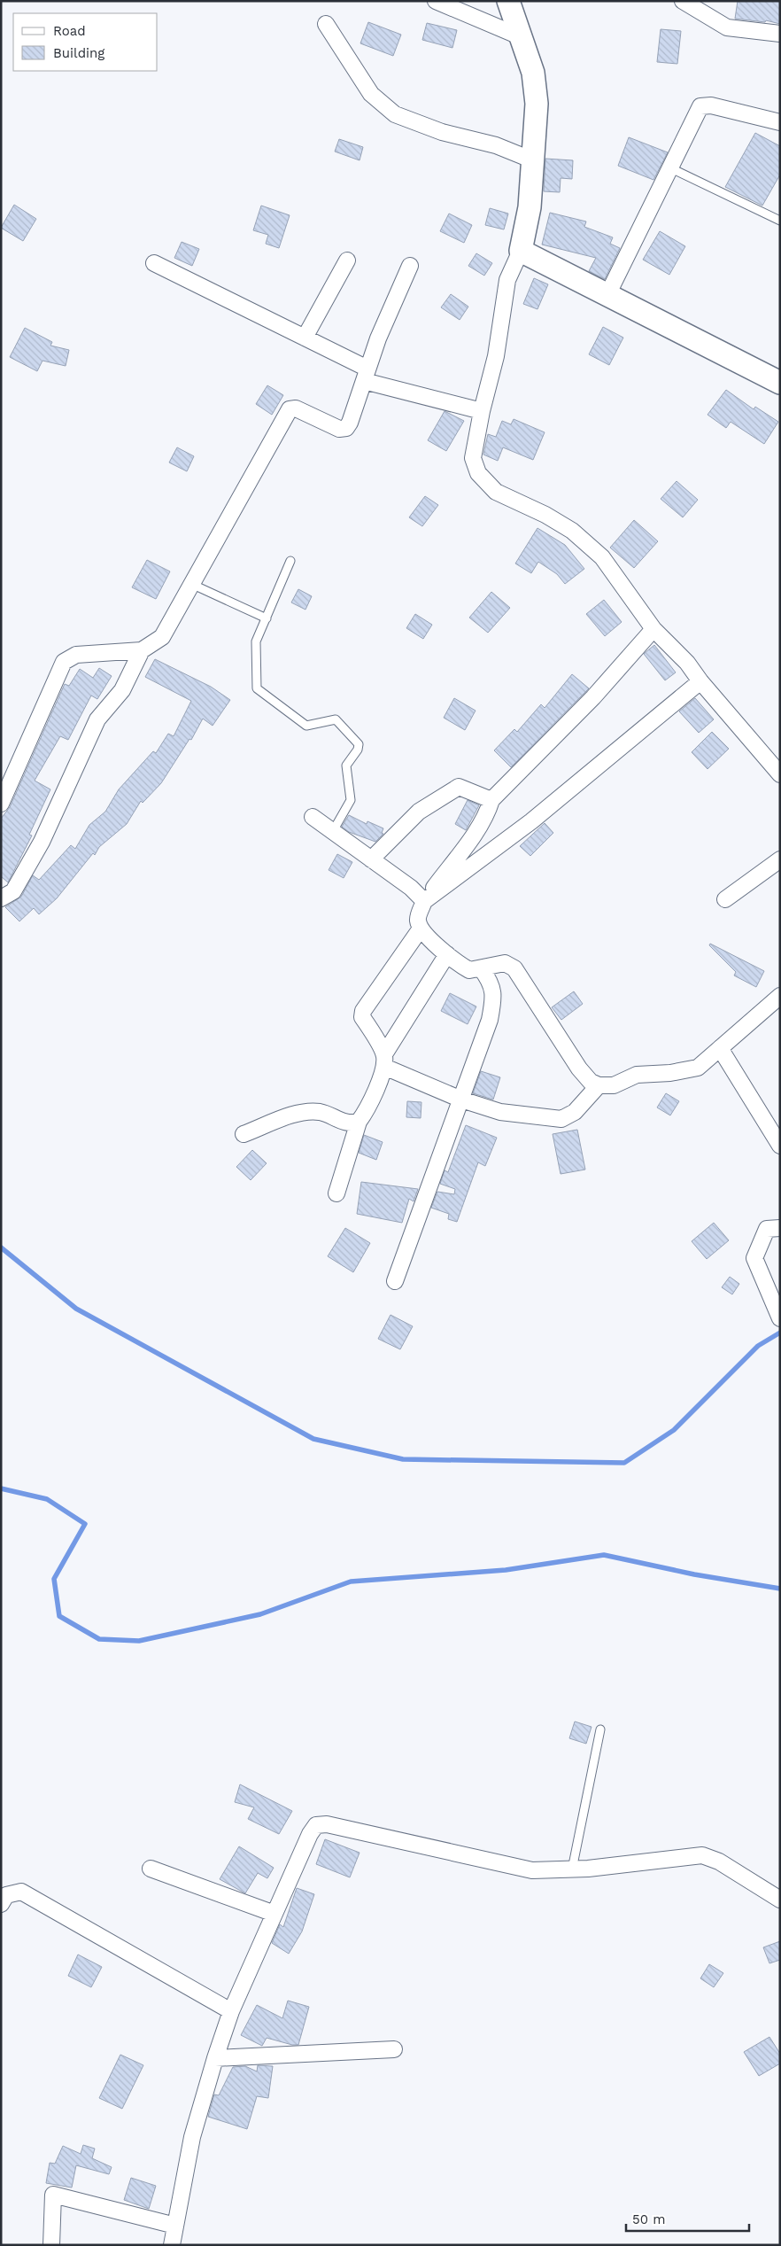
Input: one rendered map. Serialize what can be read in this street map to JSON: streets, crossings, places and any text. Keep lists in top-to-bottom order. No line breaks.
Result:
{"legend":["Road","Building"],"scale_bar":"50 m"}
